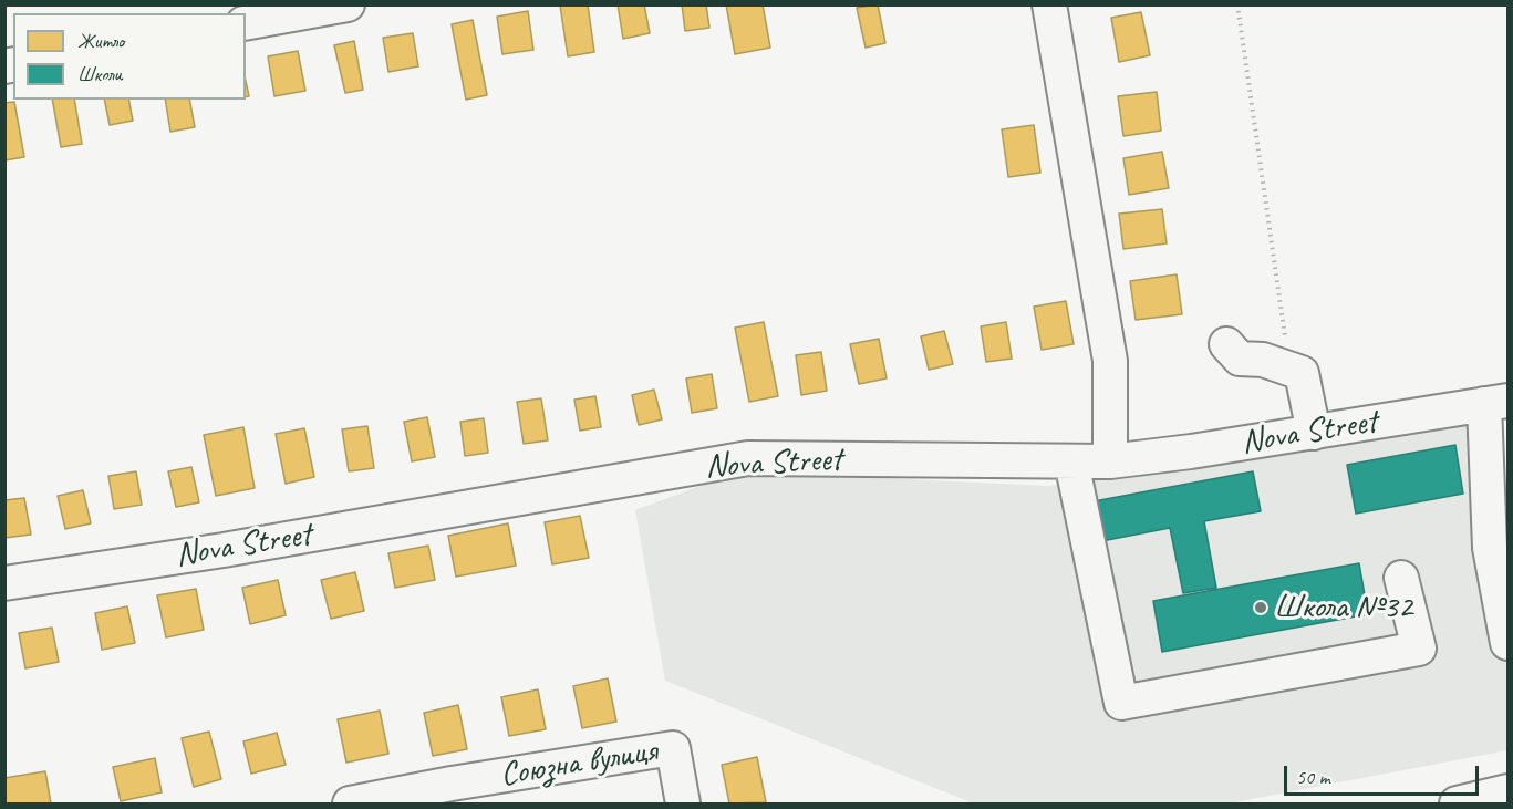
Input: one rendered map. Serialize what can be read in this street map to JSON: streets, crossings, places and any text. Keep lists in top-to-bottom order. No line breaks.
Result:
{"streets":{"street":["Nova Street","Союзна вулиця"]},"places":["Школа №32"],"legend":["Житло","Школи"],"scale_bar":"50 m"}
